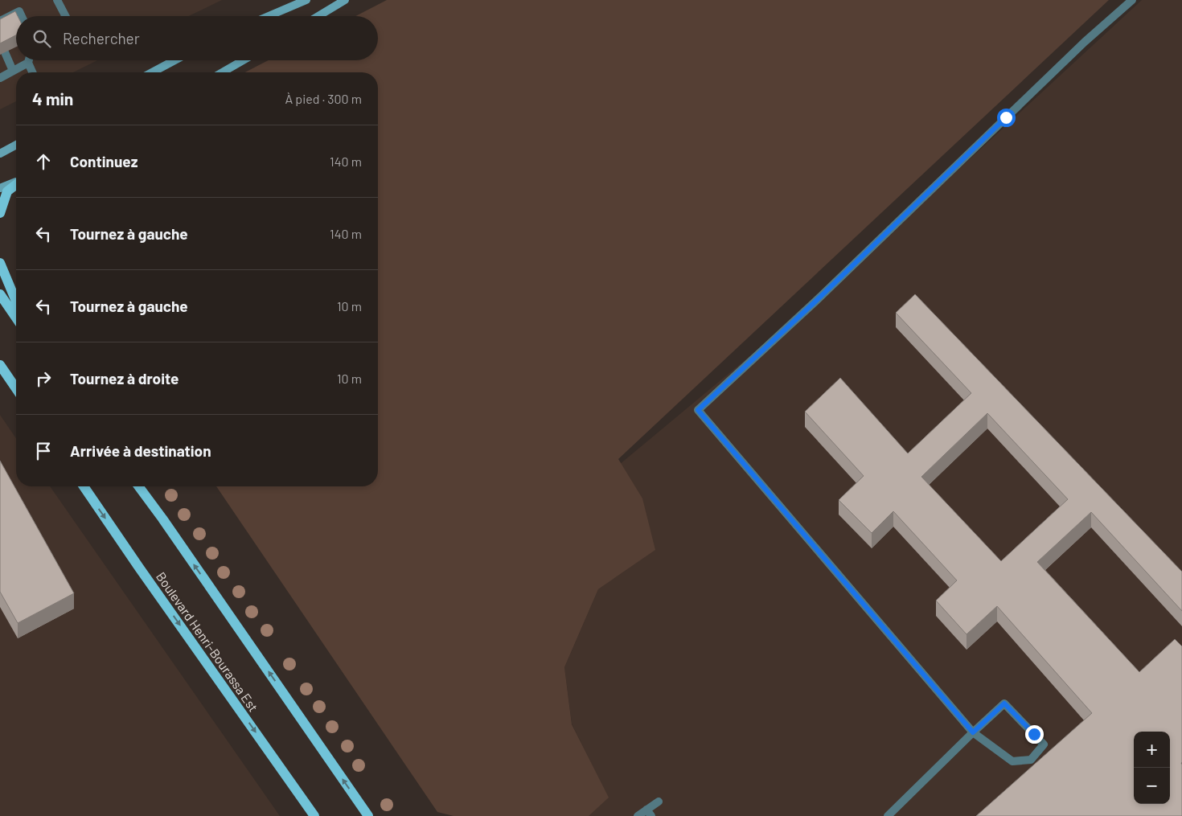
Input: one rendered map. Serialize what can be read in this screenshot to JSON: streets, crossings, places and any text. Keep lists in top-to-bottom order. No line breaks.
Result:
{"streets":{"main road":["Boulevard Henri-Bourassa Est"]},"page":{"search":"Rechercher","heading":["4 min","À pied · 300 m"],"list":[["Continuez","140 m"],["Tournez à gauche","140 m"],["Tournez à gauche","10 m"],["Tournez à droite","10 m"],"Arrivée à destination"],"map_buttons":["+","−"]}}
